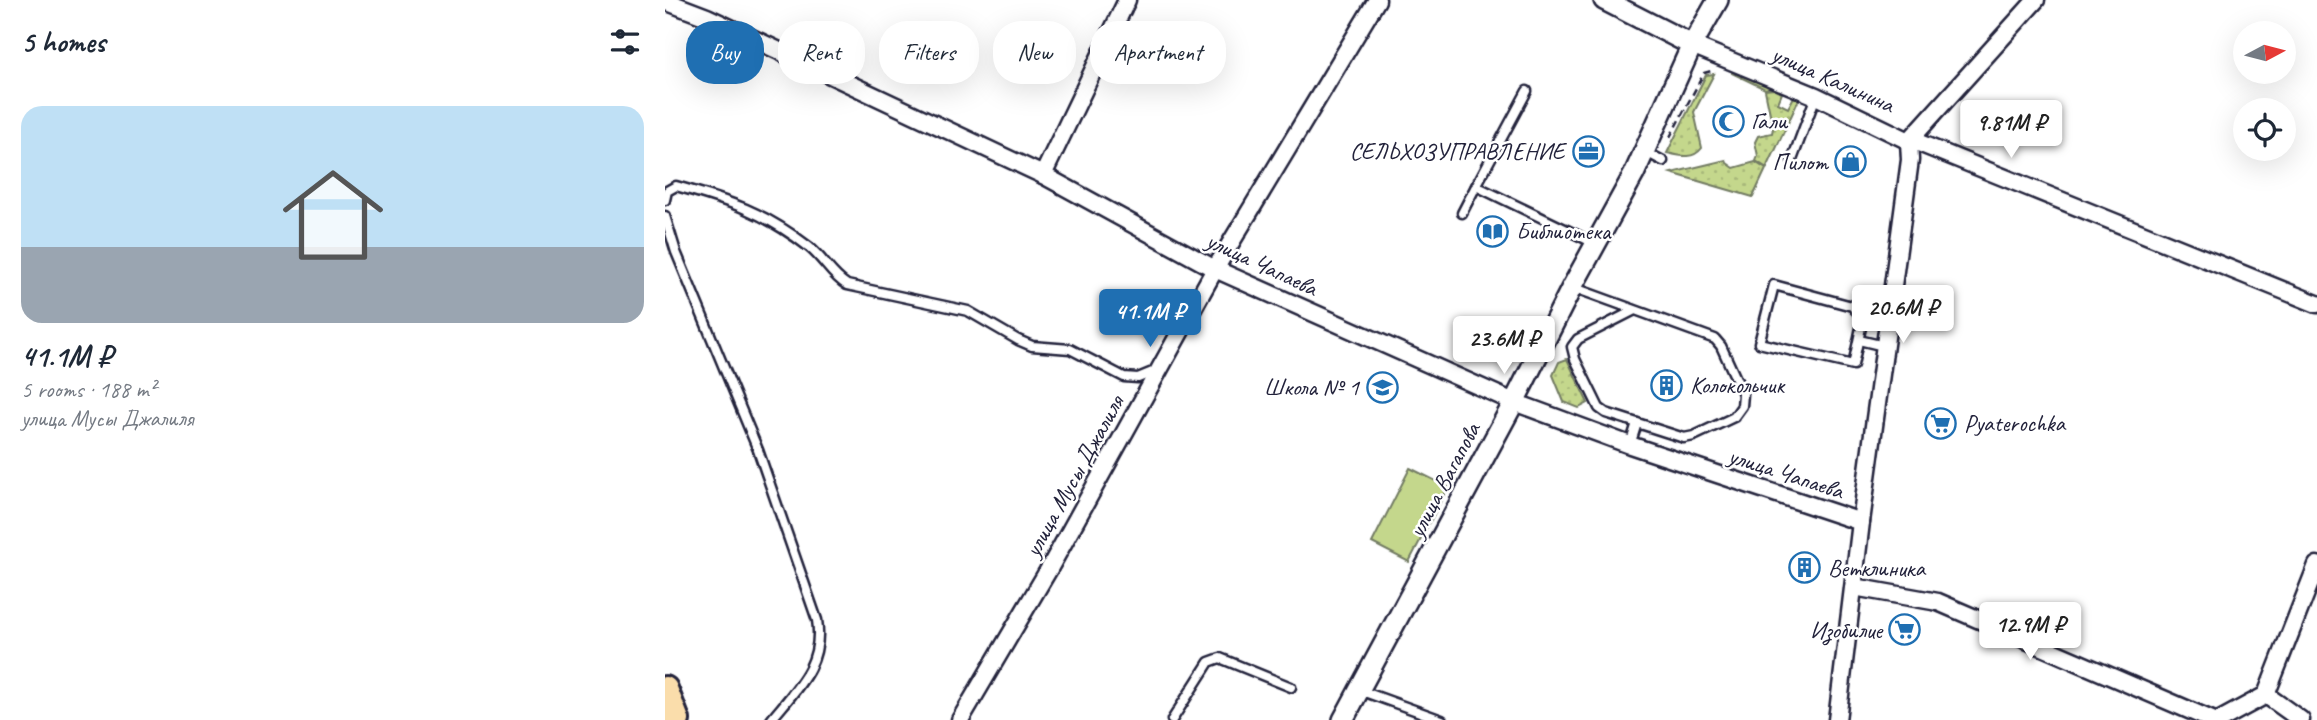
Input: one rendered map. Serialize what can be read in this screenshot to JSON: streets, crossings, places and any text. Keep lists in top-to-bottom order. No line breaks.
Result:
{"streets":{"street":["улица Калинина","улица Чапаева","улица Мусы Джалиля","улица Вагапова"]},"crossings":[["улица Калинина","улица Вагапова"],["улица Чапаева","улица Мусы Джалиля"],["улица Чапаева","улица Вагапова"]],"places":{"mosque":["Гали"],"office":["СЕЛЬХОЗУПРАВЛЕНИЕ"],"shop":["Пилот"],"library":["Библиотека"],"building":["Колокольчик","Ветклиника"],"school or university":["Школа № 1"],"supermarket":["Pyaterochka","Изобилие"]},"north":"right","page":{"heading":"5 homes","chip":["Buy","Rent","Filters","New","Apartment"],"list":[{"name":"41.1M ₽","note":"5 rooms · 188 m² · улица Мусы Джалиля"}],"price":["9.81M ₽","20.6M ₽","41.1M ₽","23.6M ₽","12.9M ₽"]}}
